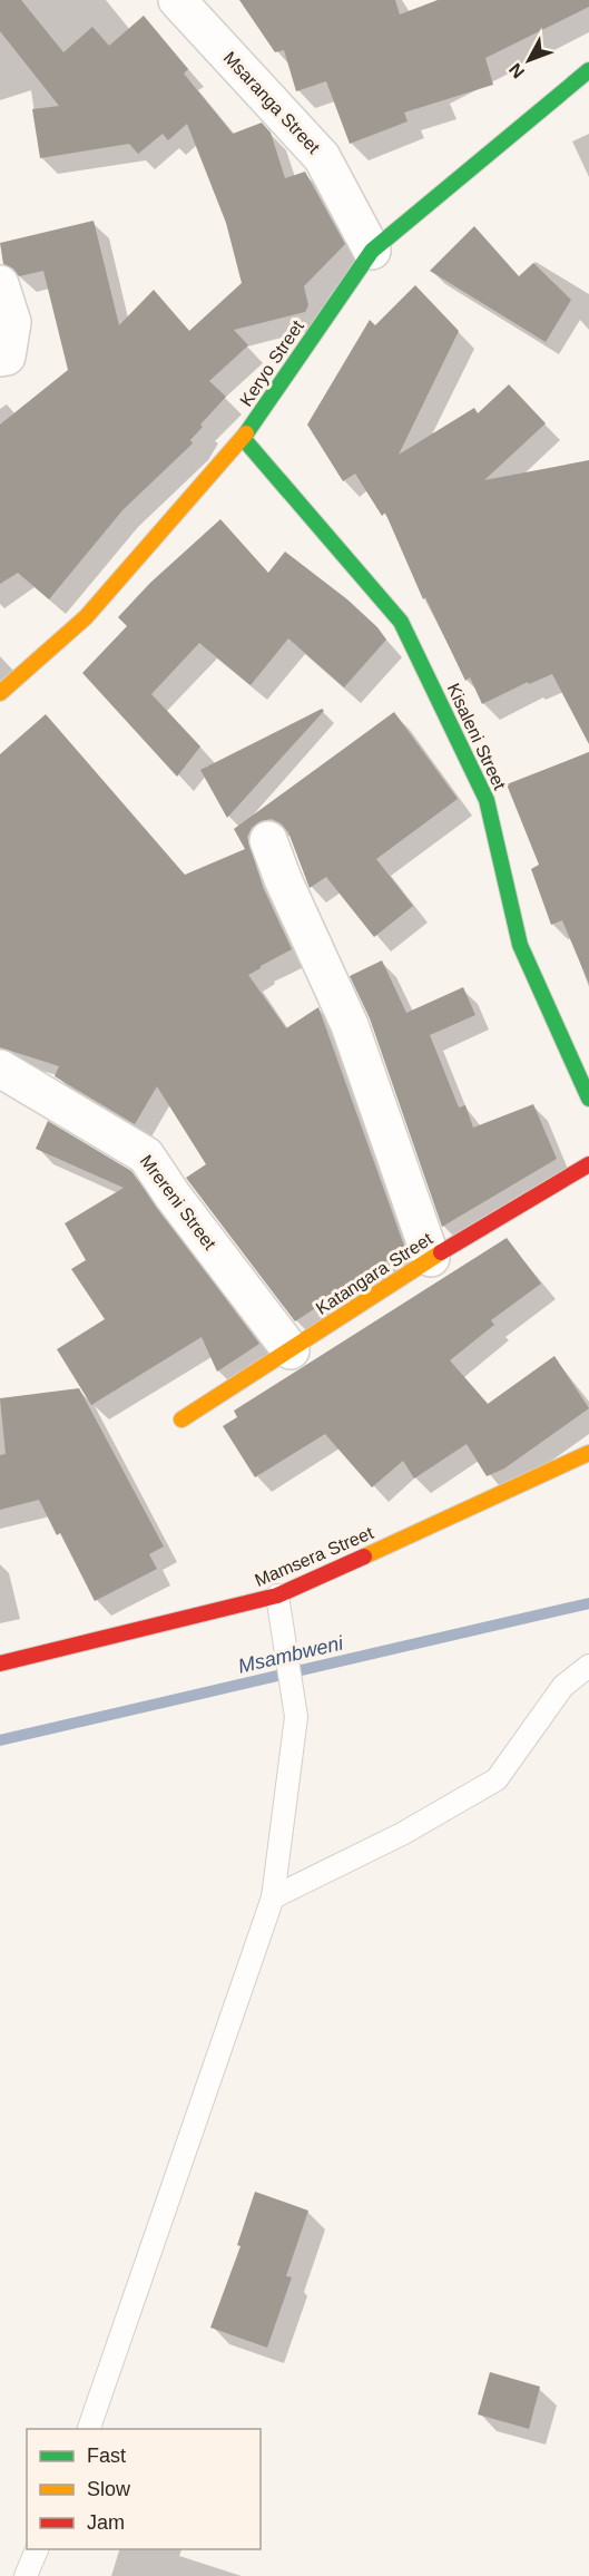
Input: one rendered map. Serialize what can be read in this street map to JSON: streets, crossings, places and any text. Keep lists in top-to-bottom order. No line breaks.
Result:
{"streets":{"street":["Msaranga Street","Keryo Street","Kisaleni Street","Mrereni Street","Katangara Street","Mamsera Street"]},"crossings":[["Msaranga Street","Keryo Street"],["Keryo Street","Kisaleni Street"],["Mrereni Street","Katangara Street"]],"water":["Msambweni"],"legend":["Fast","Slow","Jam"],"north":"bottom left"}
